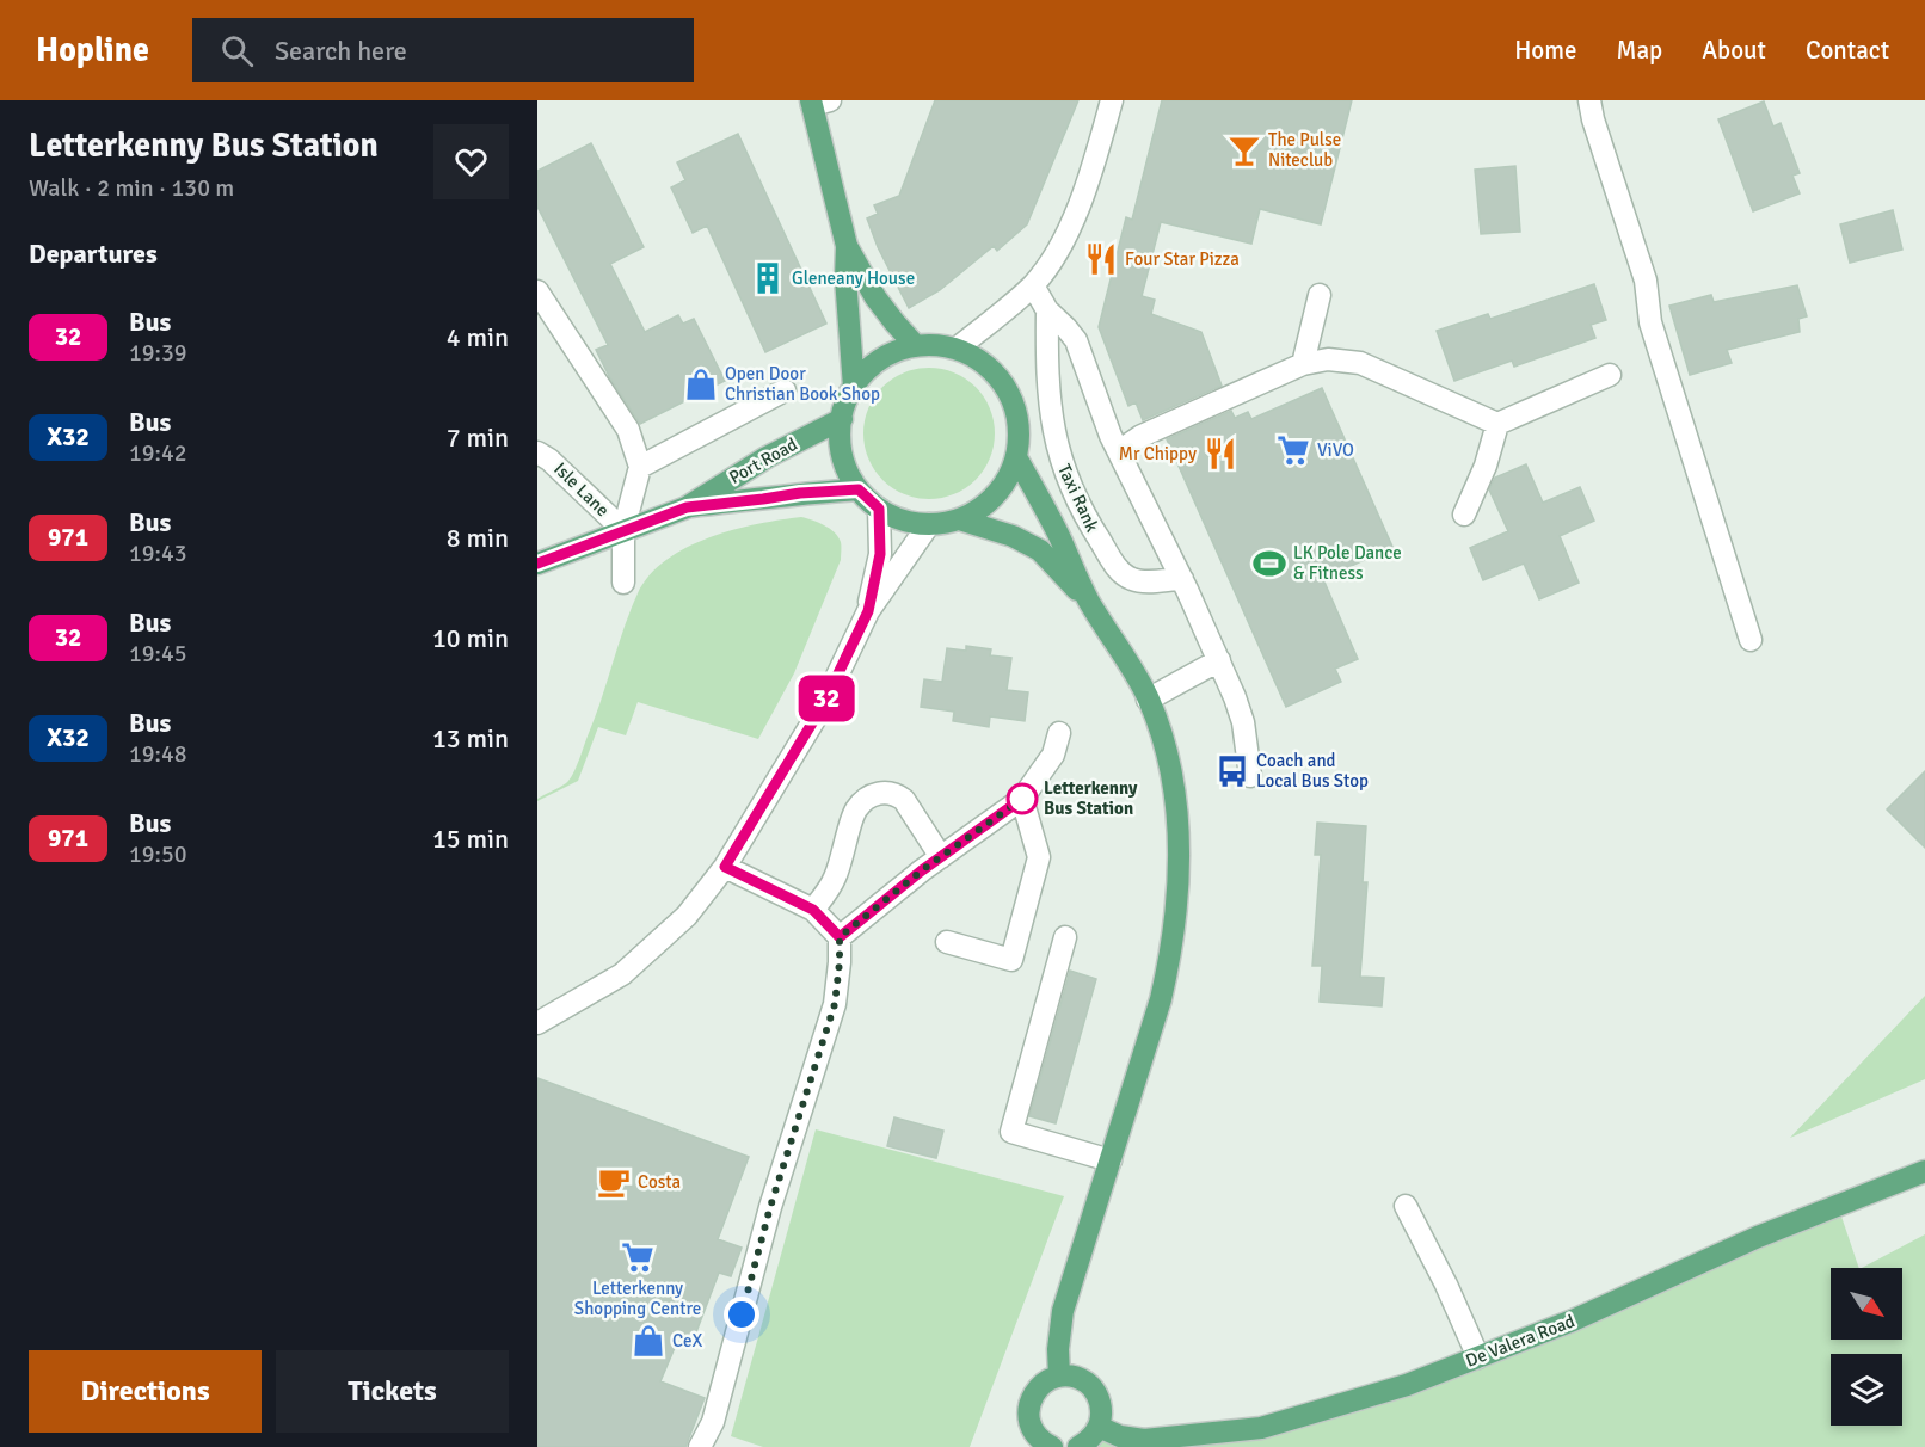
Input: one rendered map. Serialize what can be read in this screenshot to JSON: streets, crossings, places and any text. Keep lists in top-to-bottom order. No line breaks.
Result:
{"streets":{"main road":["Port Road","De Valera Road"],"street":["Isle Lane","Taxi Rank"]},"crossings":[["Port Road","Isle Lane"]],"places":{"bar":["The Pulse Niteclub"],"restaurant":["Four Star Pizza","Mr Chippy"],"building":["Gleneany House"],"shop":["Open Door Christian Book Shop","CeX"],"supermarket":["ViVO","Letterkenny Shopping Centre"],"sports":["LK Pole Dance & Fitness"],"bus stop":["Coach and Local Bus Stop"],"other":["Letterkenny Bus Station"],"cafe":["Costa"]},"lines":["bus line 32"],"north":"bottom right","page":{"header":"Hopline","search":"Search here","nav":["Home","Map","About","Contact"],"heading":[["Letterkenny Bus Station","Walk · 2 min · 130 m"],"Departures"],"on_map":"32","list":[{"mark":"32","name":"Bus","note":"19:39","value":"4 min"},{"mark":"X32","name":"Bus","note":"19:42","value":"7 min"},{"mark":"971","name":"Bus","note":"19:43","value":"8 min"},{"mark":"32","name":"Bus","note":"19:45","value":"10 min"},{"mark":"X32","name":"Bus","note":"19:48","value":"13 min"},{"mark":"971","name":"Bus","note":"19:50","value":"15 min"}],"buttons":["Directions","Tickets"]}}
